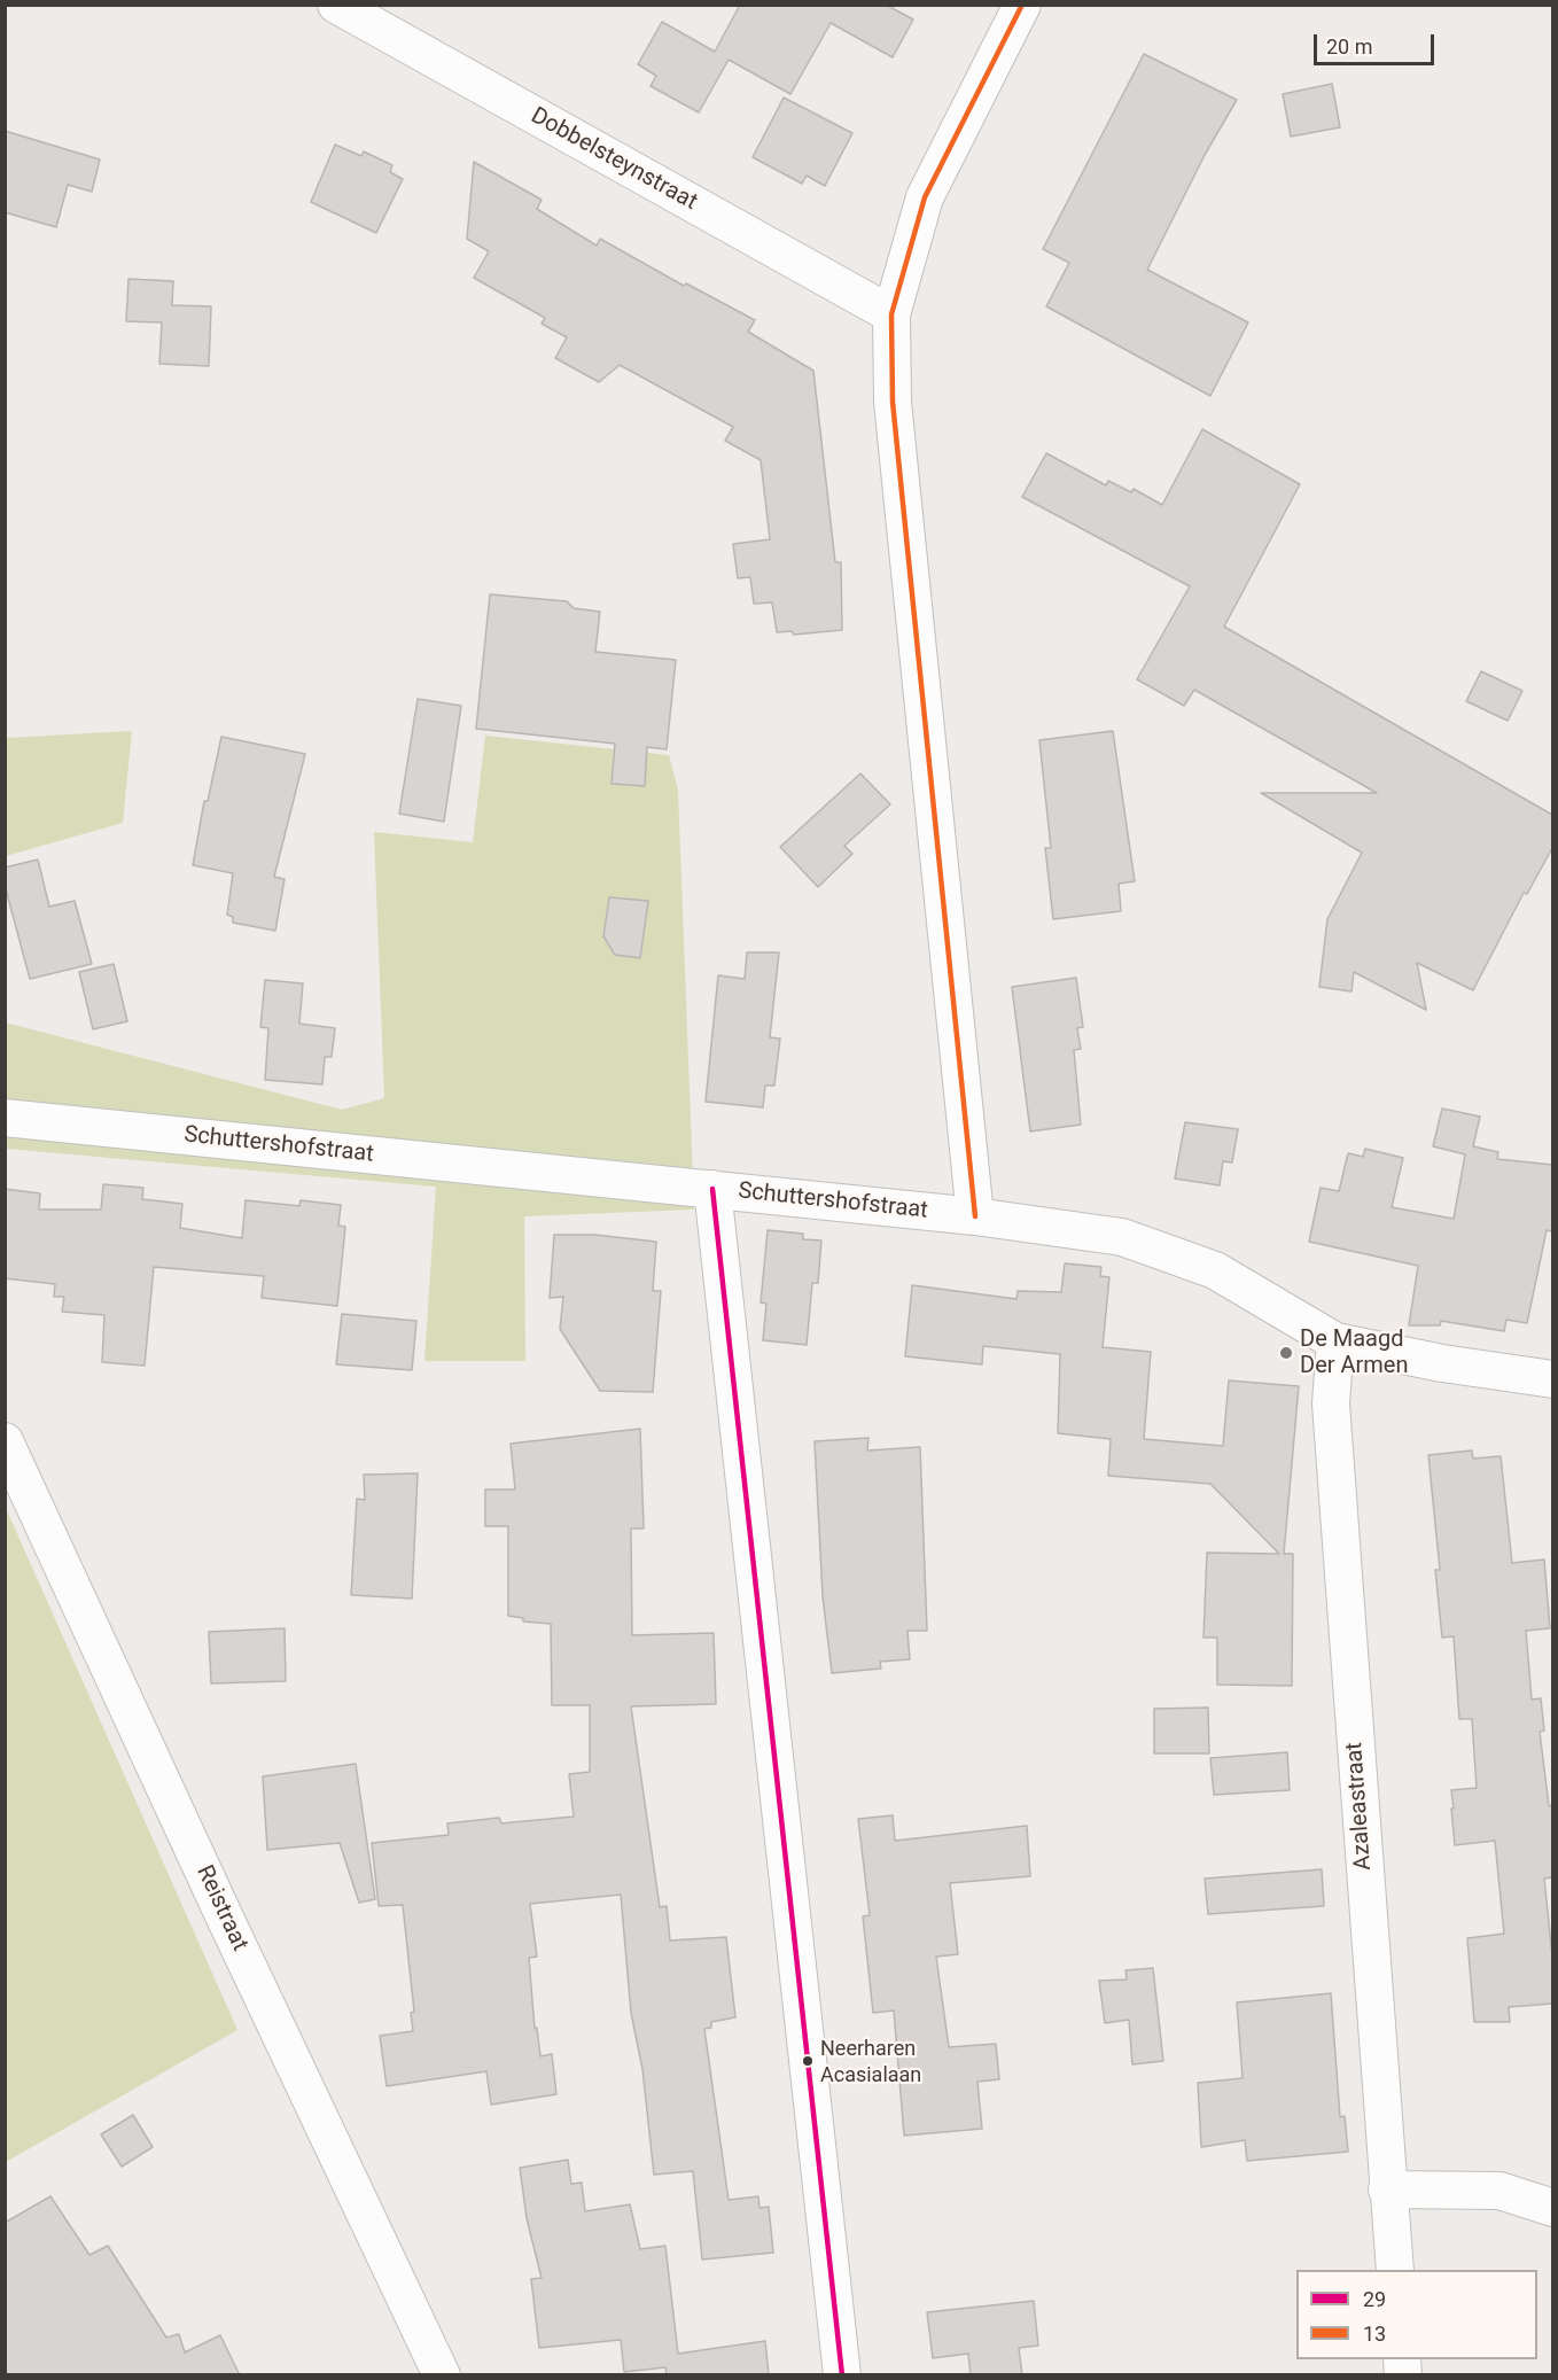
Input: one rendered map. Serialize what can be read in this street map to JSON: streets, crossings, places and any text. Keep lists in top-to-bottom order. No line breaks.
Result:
{"streets":{"street":["Dobbelsteynstraat","Schuttershofstraat","Azaleastraat","Reistraat"]},"crossings":[["Schuttershofstraat","Azaleastraat"]],"places":["De Maagd Der Armen","Neerharen Acasialaan"],"lines":["transit line 13","transit line 29"],"legend":["29","13"],"scale_bar":"20 m"}
